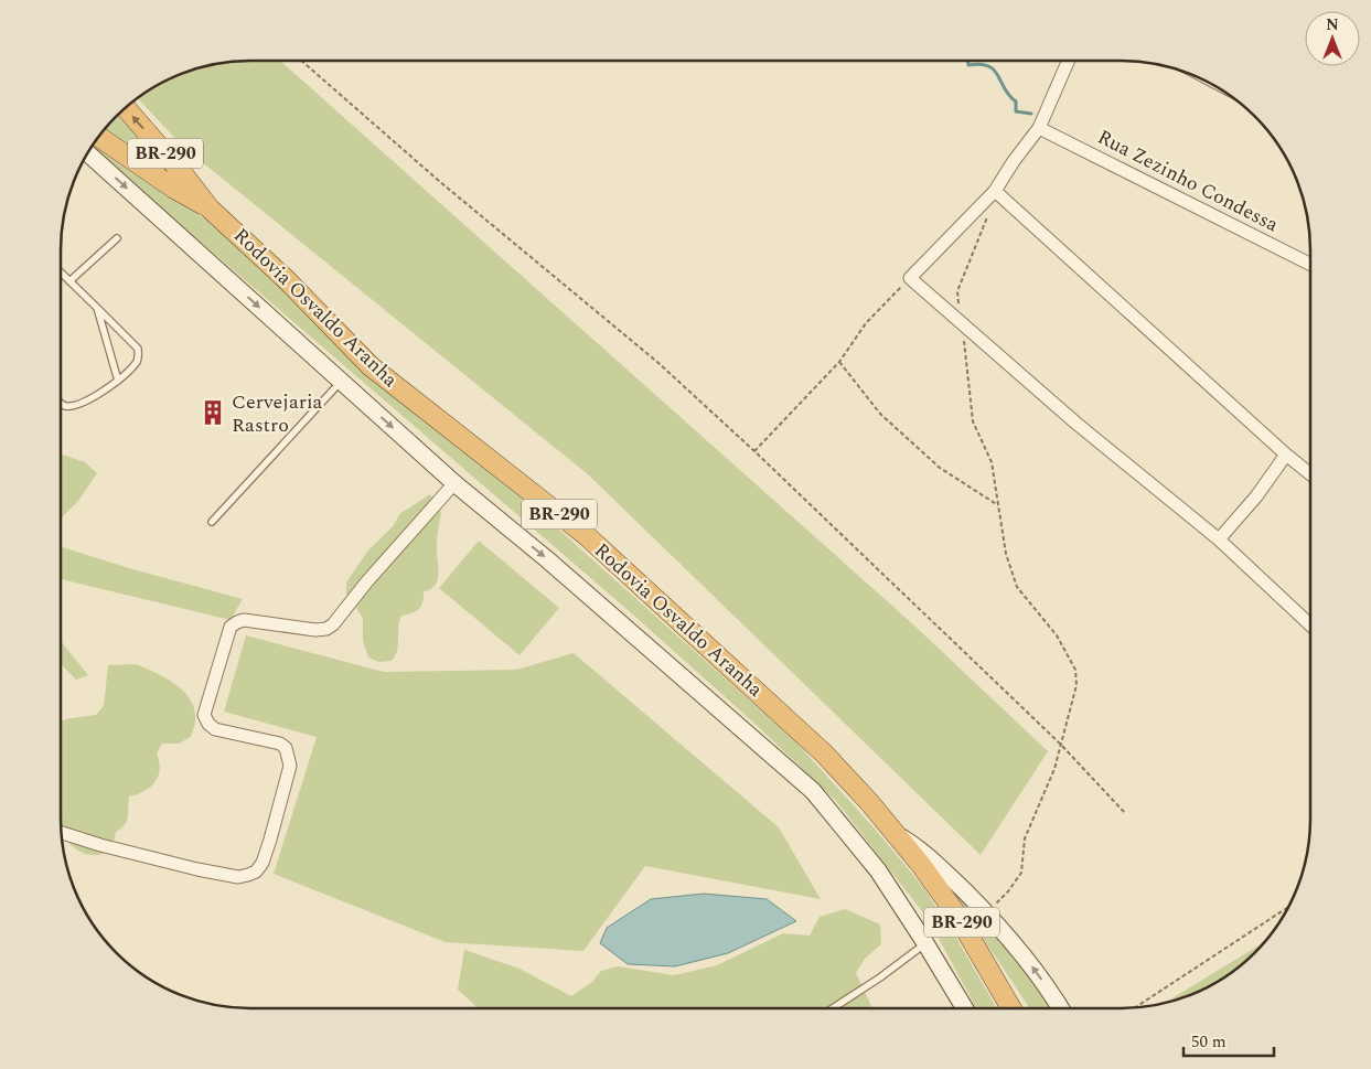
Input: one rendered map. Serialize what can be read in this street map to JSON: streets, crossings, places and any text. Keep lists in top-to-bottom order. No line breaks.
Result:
{"streets":{"highway":["BR-290","Rodovia Osvaldo Aranha"],"street":["Rua Zezinho Condessa"]},"places":{"building":["Cervejaria Rastro"]},"scale_bar":"50 m","north":"top"}
